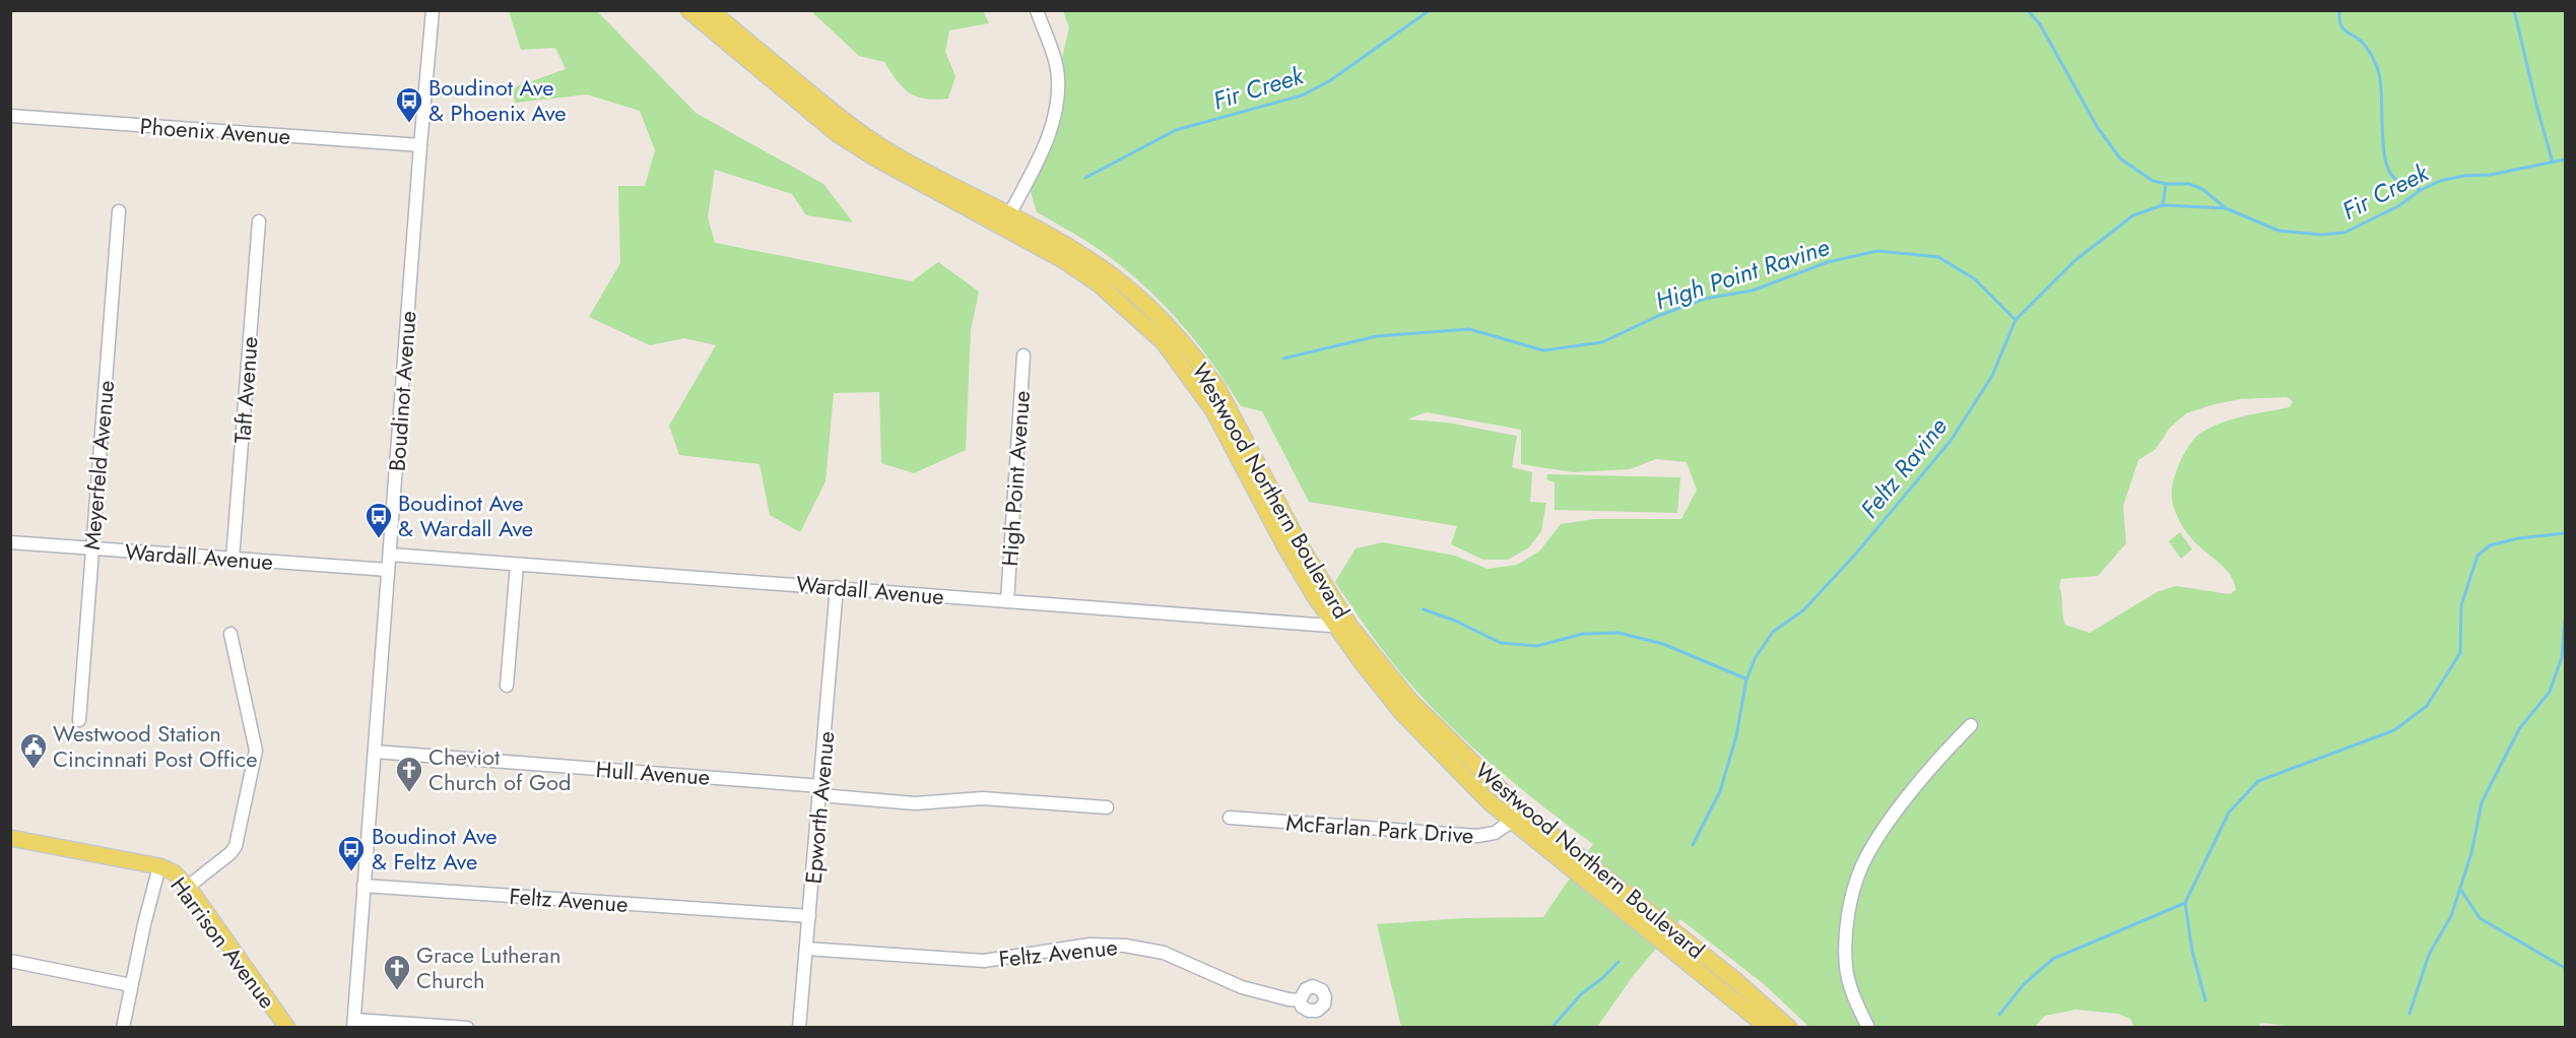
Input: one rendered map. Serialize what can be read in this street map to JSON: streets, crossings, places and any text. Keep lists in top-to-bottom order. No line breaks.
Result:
{"streets":{"main road":["Westwood Northern Boulevard","Harrison Avenue"],"street":["Phoenix Avenue","Taft Avenue","Boudinot Avenue","Meyerfeld Avenue","High Point Avenue","Wardall Avenue","Hull Avenue","Epworth Avenue","McFarlan Park Drive","Feltz Avenue"]},"crossings":[["Phoenix Avenue","Boudinot Avenue"],["Taft Avenue","Wardall Avenue"],["Boudinot Avenue","Wardall Avenue"],["Boudinot Avenue","Hull Avenue"],["Boudinot Avenue","Feltz Avenue"],["Meyerfeld Avenue","Wardall Avenue"],["High Point Avenue","Wardall Avenue"],["Westwood Northern Boulevard","Wardall Avenue"],["Westwood Northern Boulevard","McFarlan Park Drive"],["Wardall Avenue","Epworth Avenue"],["Hull Avenue","Epworth Avenue"],["Epworth Avenue","Feltz Avenue"]],"water":["Fir Creek","High Point Ravine","Feltz Ravine"],"places":{"bus stop":["Boudinot Ave & Phoenix Ave","Boudinot Ave & Wardall Ave","Boudinot Ave & Feltz Ave"],"public building":["Westwood Station Cincinnati Post Office"],"church":["Cheviot Church of God","Grace Lutheran Church"]}}
